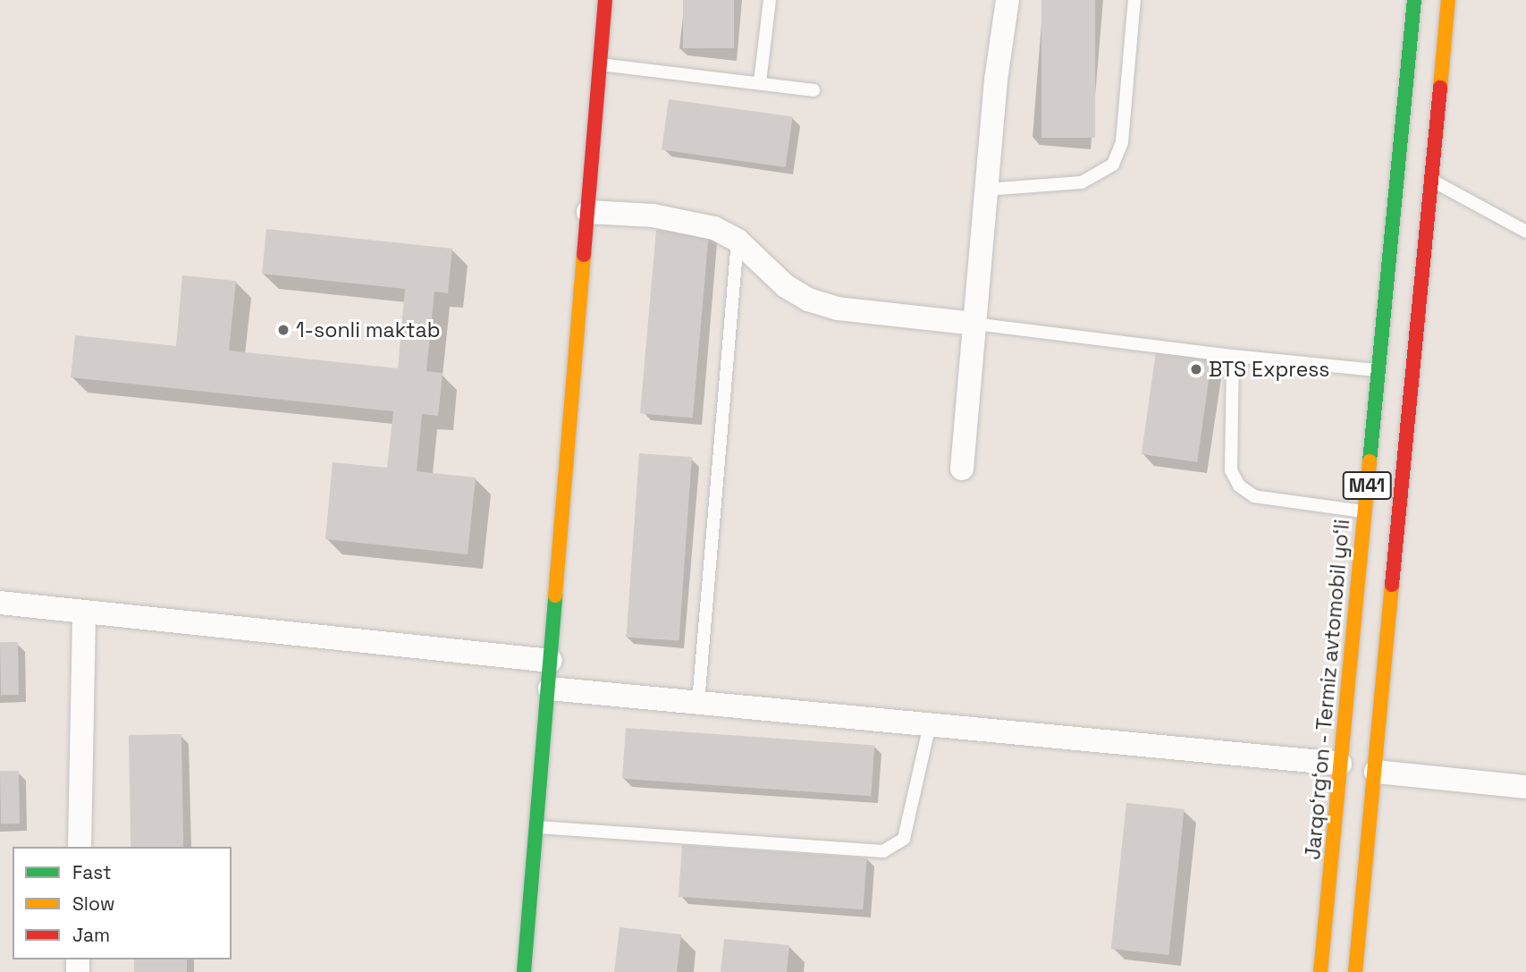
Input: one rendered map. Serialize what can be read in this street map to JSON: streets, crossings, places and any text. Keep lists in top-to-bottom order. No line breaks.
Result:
{"streets":{"main road":["M41","Jarqoʻrgʻon - Termiz avtomobil yoʻli"]},"places":["1-sonli maktab","BTS Express"],"legend":["Fast","Slow","Jam"]}
